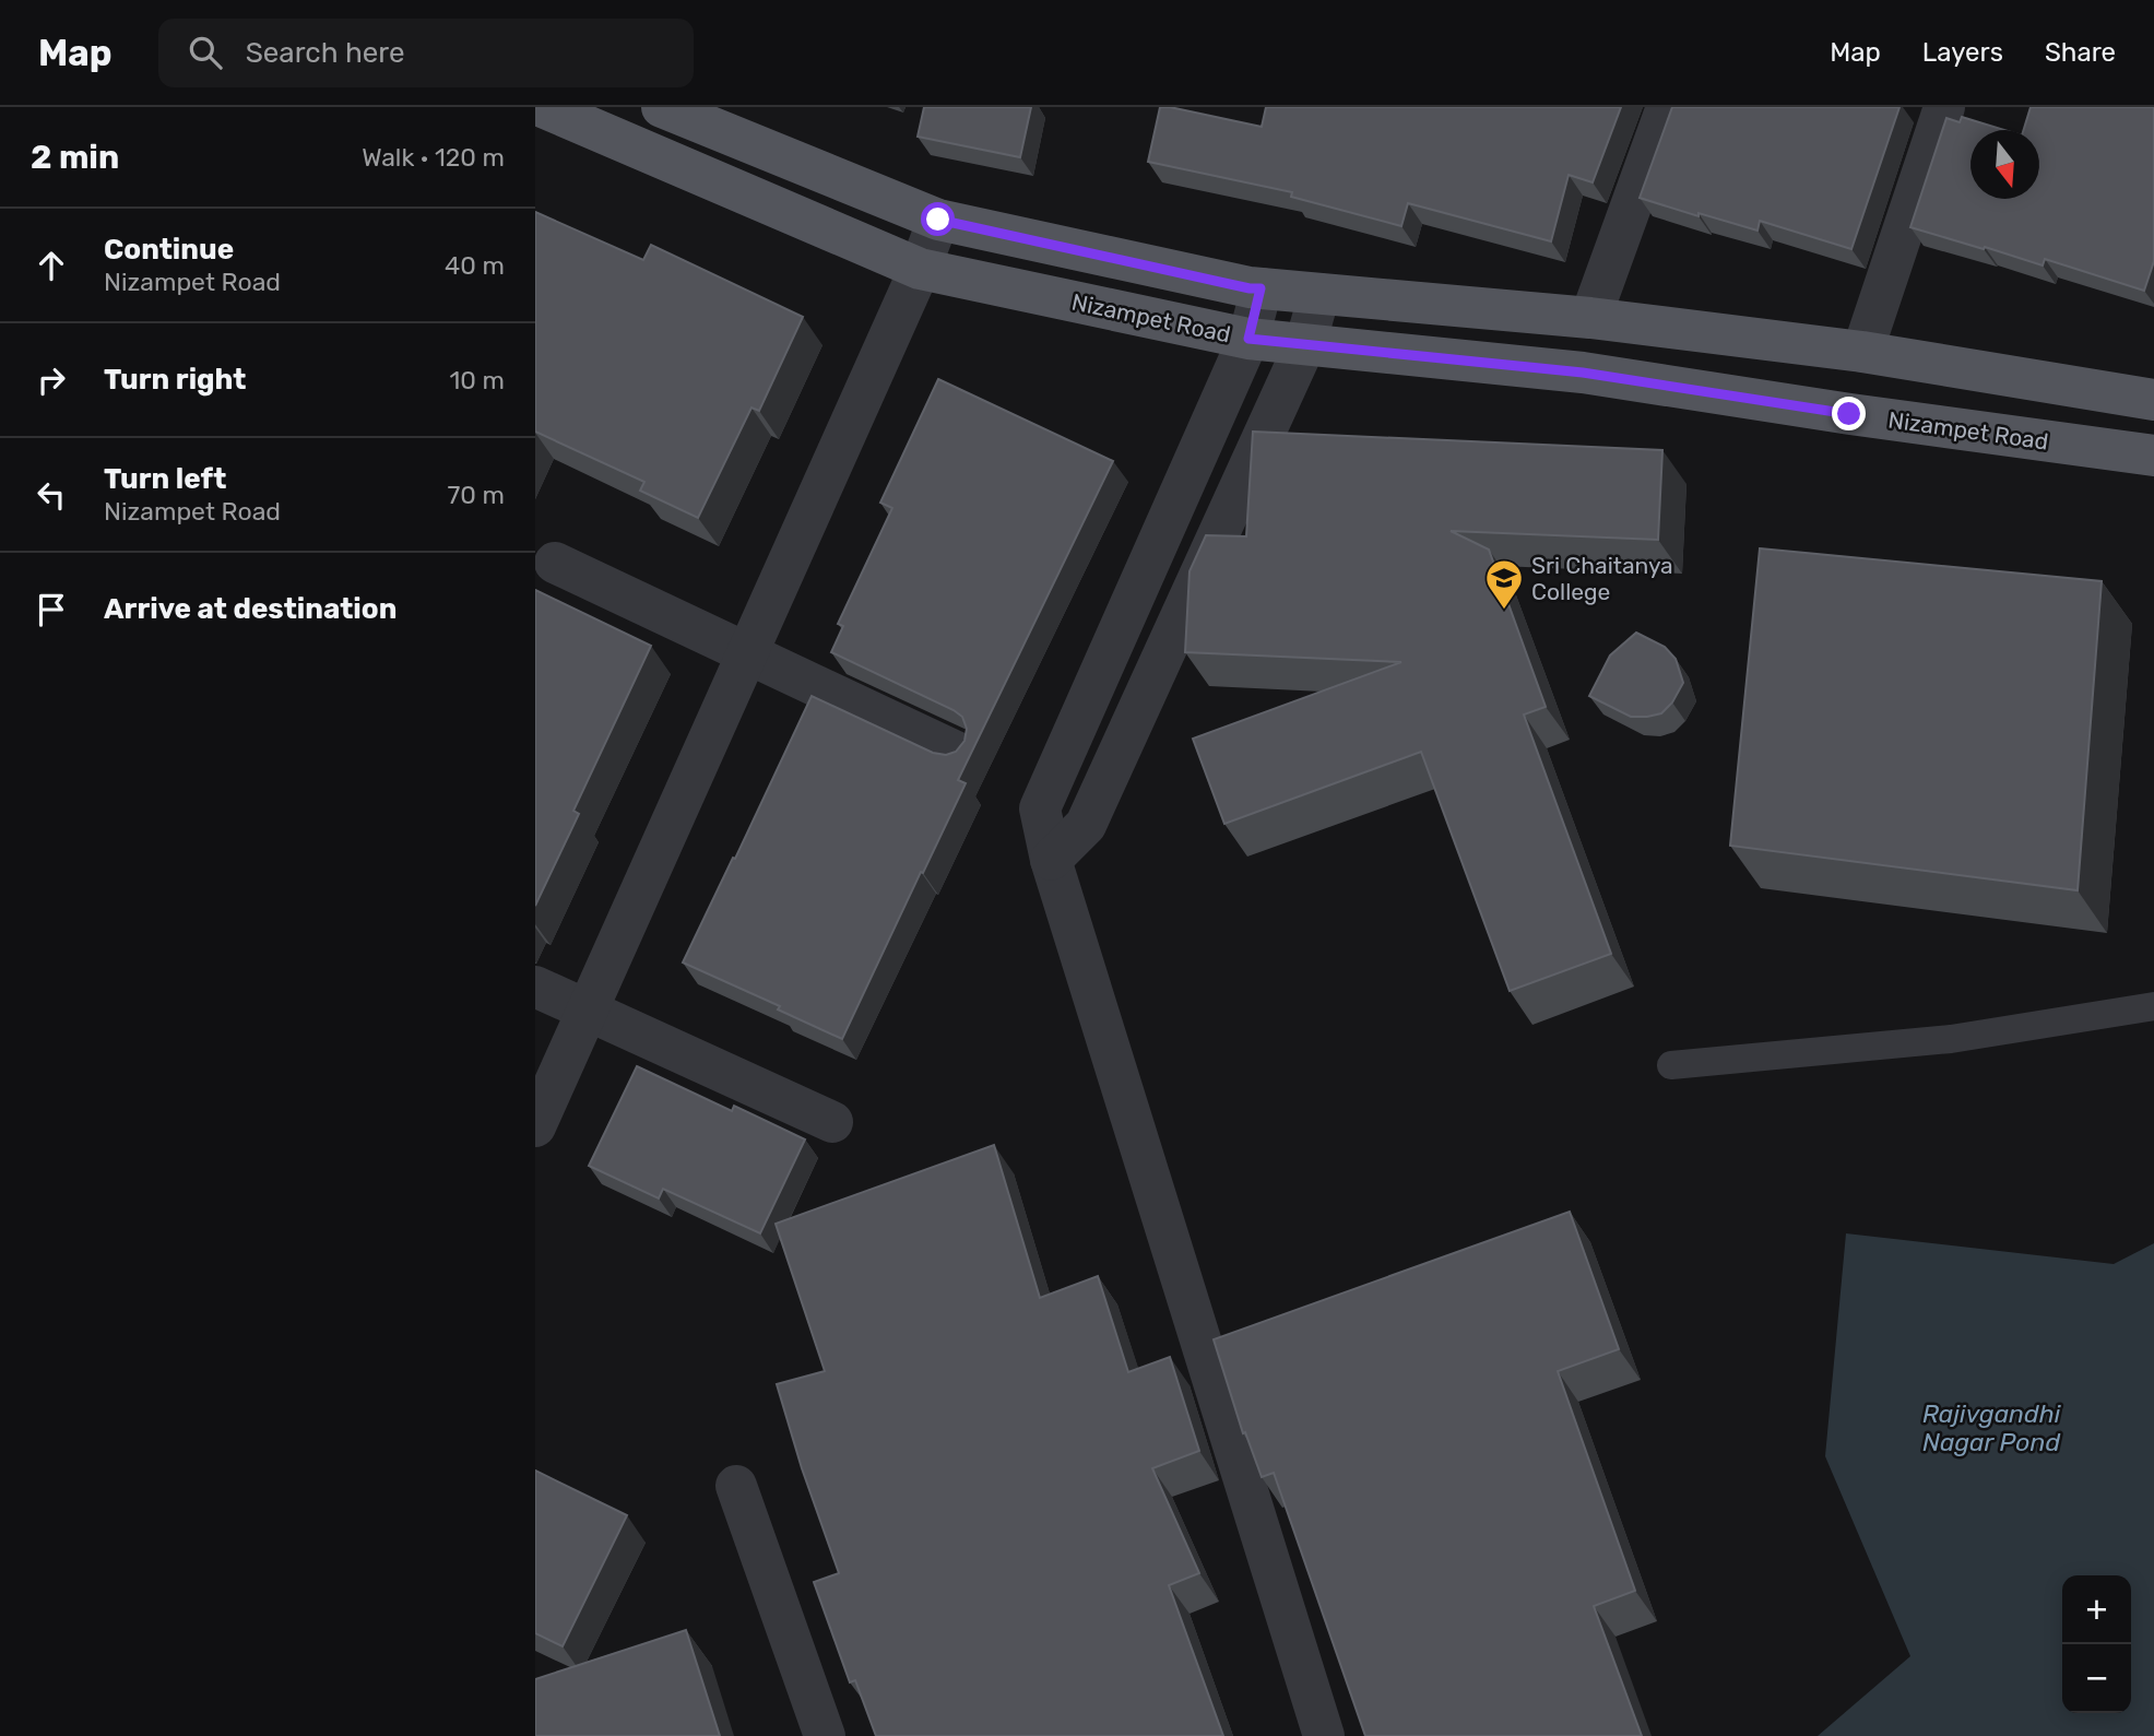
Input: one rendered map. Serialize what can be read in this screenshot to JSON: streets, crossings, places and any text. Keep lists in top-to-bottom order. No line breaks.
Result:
{"streets":{"main road":["Nizampet Road"]},"water":["Rajivgandhi Nagar Pond"],"places":{"school or university":["Sri Chaitanya College"]},"north":"bottom","page":{"header":"Map","search":"Search here","nav":["Map","Layers","Share"],"heading":["2 min","Walk · 120 m"],"list":[["Continue","Nizampet Road","40 m"],["Turn right","10 m"],["Turn left","Nizampet Road","70 m"],"Arrive at destination"],"map_buttons":["+","−"]}}
